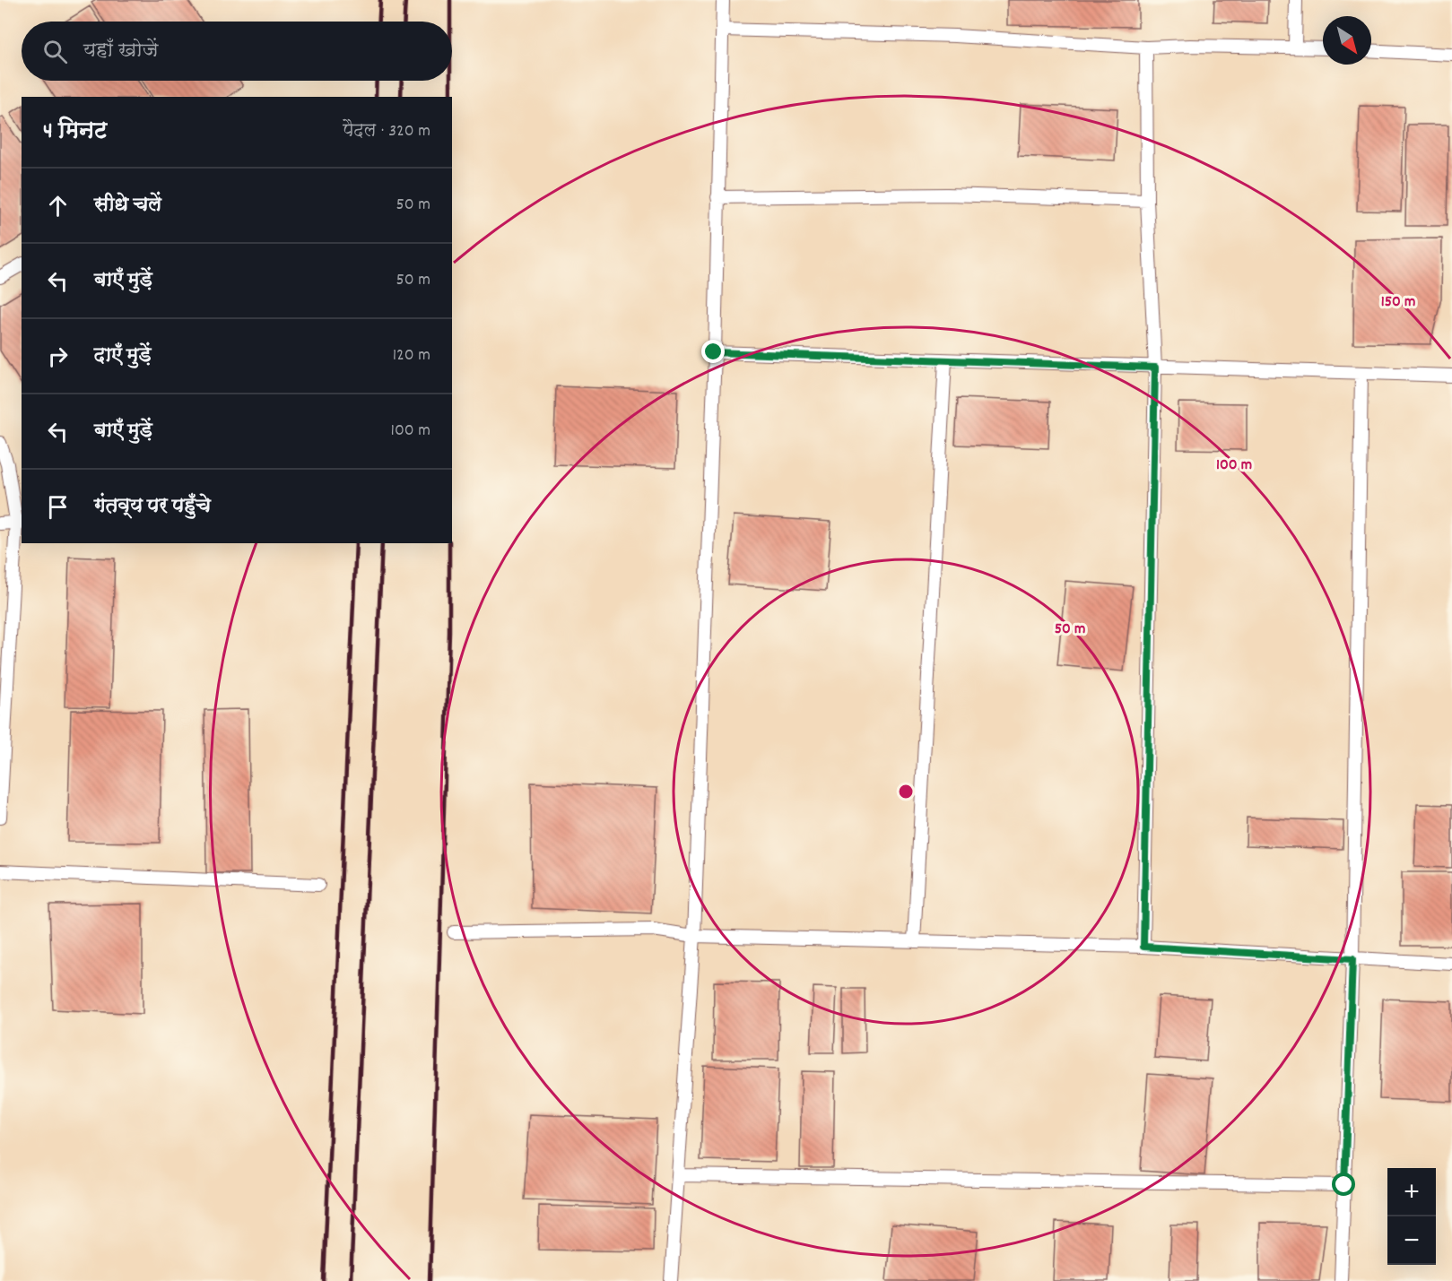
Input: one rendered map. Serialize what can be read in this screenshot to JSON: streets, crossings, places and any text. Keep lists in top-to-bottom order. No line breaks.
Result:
{"north":"bottom right","page":{"search":"यहाँ खोजें","heading":["4 मिनट","पैदल · 320 m"],"list":[["सीधे चलें","50 m"],["बाएँ मुड़ें","50 m"],["दाएँ मुड़ें","120 m"],["बाएँ मुड़ें","100 m"],"गंतव्य पर पहुँचे"],"map_buttons":["+","−"]},"rings":["150 m","100 m","50 m"]}
